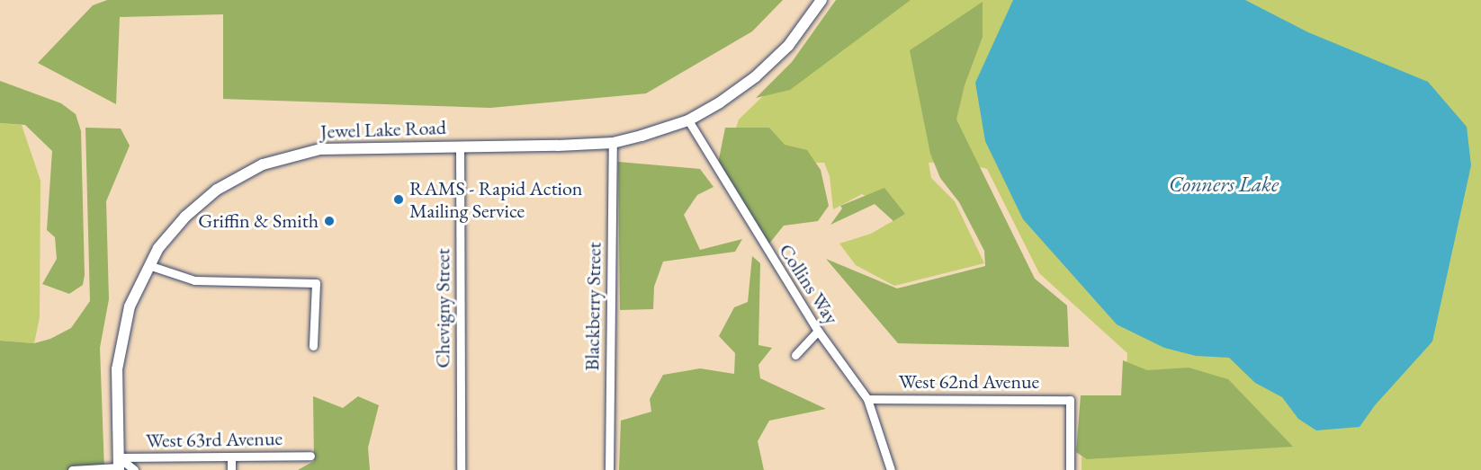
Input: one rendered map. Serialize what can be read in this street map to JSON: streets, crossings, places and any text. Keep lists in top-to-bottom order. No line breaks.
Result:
{"streets":{"main road":["Jewel Lake Road"],"street":["Collins Way","Blackberry Street","Chevigny Street","West 62nd Avenue","West 63rd Avenue"]},"crossings":[["Jewel Lake Road","Collins Way"],["Jewel Lake Road","Blackberry Street"],["Jewel Lake Road","Chevigny Street"],["Jewel Lake Road","West 63rd Avenue"],["Collins Way","West 62nd Avenue"]],"water":["Conners Lake"],"places":["RAMS - Rapid Action Mailing Service","Griffin & Smith"]}
